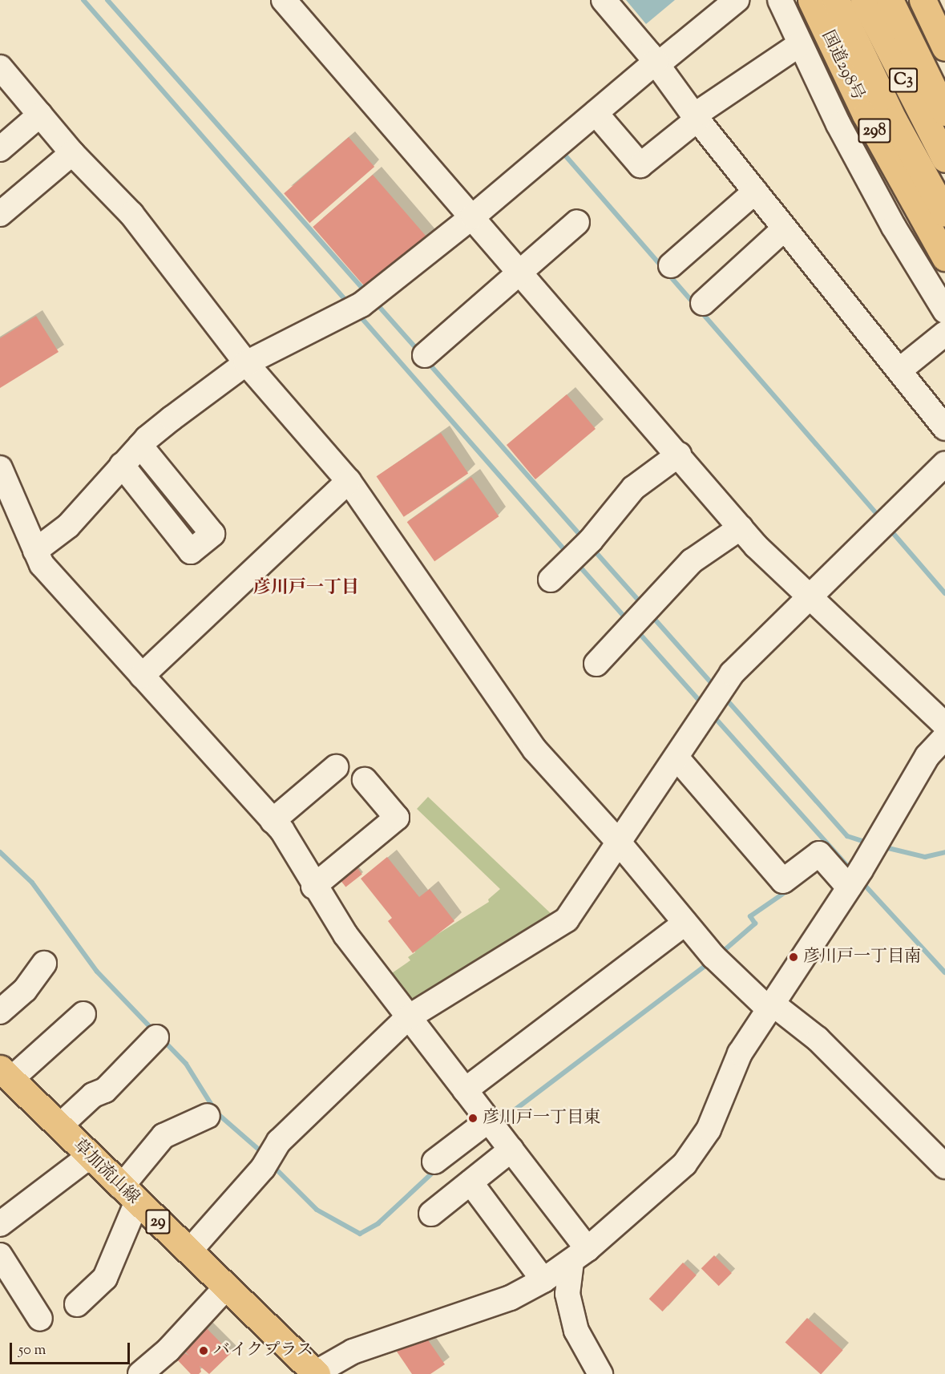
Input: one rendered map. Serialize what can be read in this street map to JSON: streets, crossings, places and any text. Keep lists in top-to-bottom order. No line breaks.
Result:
{"streets":{"main road":["国道298号","C3","298","草加流山線","29"]},"districts":["彦川戸一丁目"],"places":["彦川戸一丁目南","彦川戸一丁目東","バイクプラス"],"scale_bar":"50 m"}
